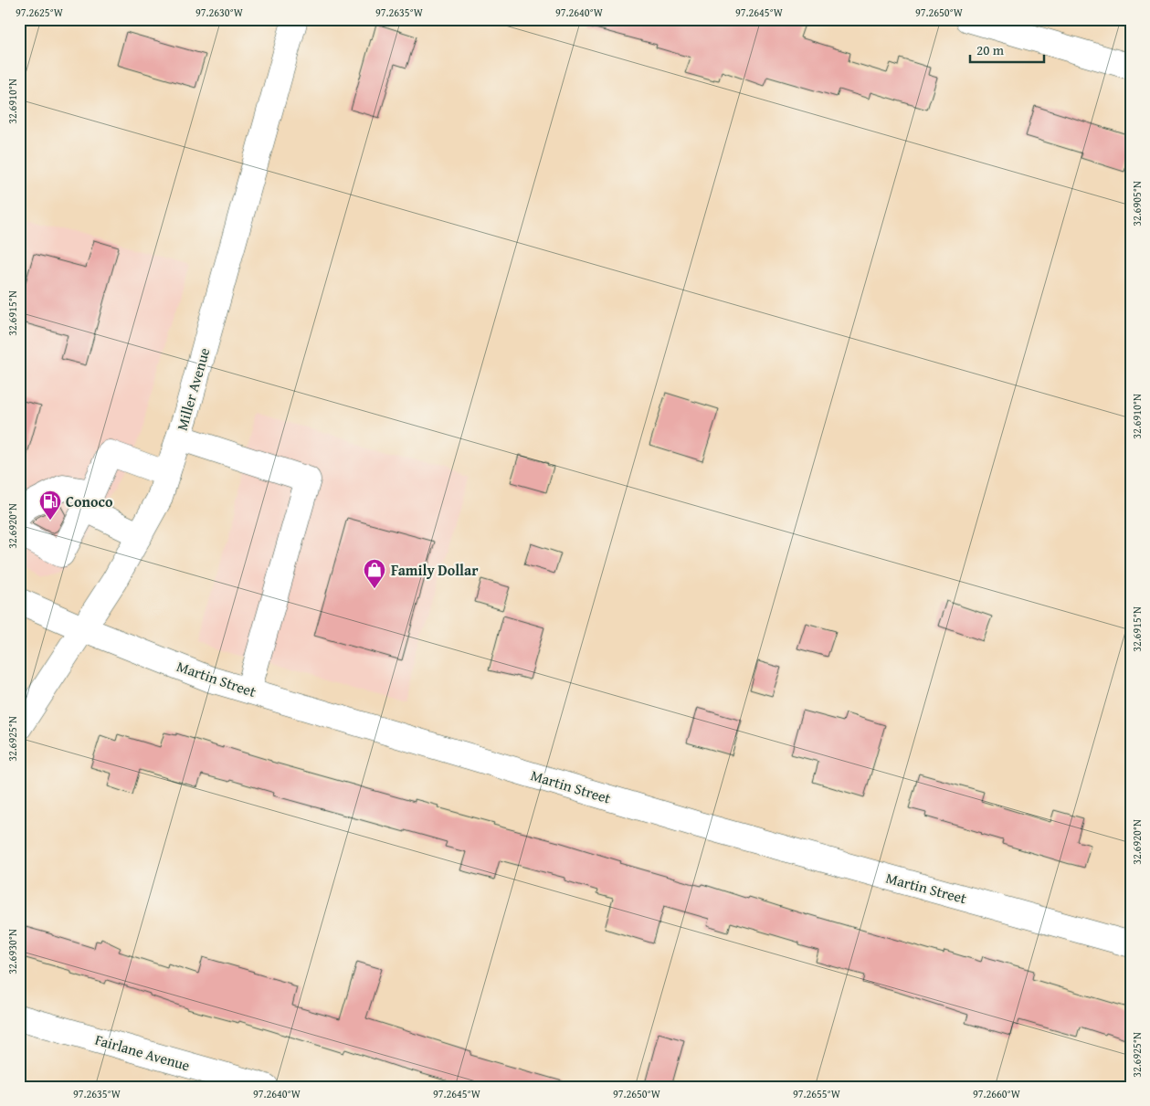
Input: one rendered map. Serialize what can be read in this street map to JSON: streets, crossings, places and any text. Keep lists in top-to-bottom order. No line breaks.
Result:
{"streets":{"street":["Miller Avenue","Martin Street","Fairlane Avenue"]},"crossings":[["Miller Avenue","Martin Street"]],"places":{"fuel station":["Conoco"],"shop":["Family Dollar"]},"scale_bar":"20 m","coordinates":["97.2625°W","97.2630°W","97.2635°W","97.2640°W","97.2645°W","97.2650°W","32.6910°N","32.6905°N","32.6915°N","32.6920°N","32.6925°N","32.6930°N","97.2655°W","97.2660°W"]}
